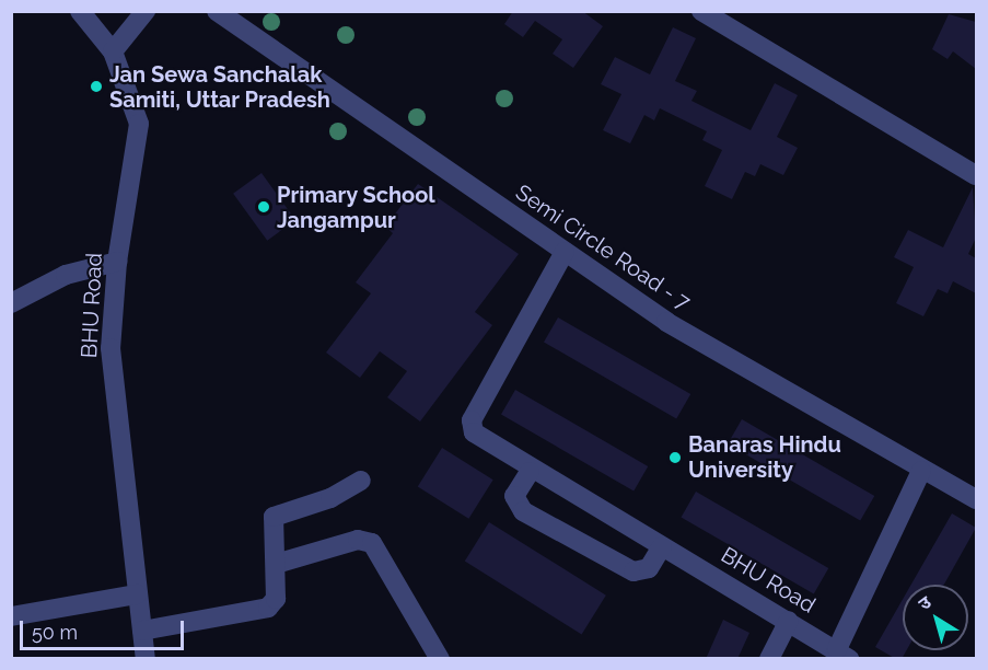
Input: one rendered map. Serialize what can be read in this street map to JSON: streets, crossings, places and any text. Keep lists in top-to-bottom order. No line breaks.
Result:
{"streets":{"street":["Semi Circle Road - 7","BHU Road"]},"crossings":[["Semi Circle Road - 7","BHU Road"]],"places":["Jan Sewa Sanchalak Samiti, Uttar Pradesh","Primary School Jangampur","Banaras Hindu University"],"scale_bar":"50 m","north":"top left"}
